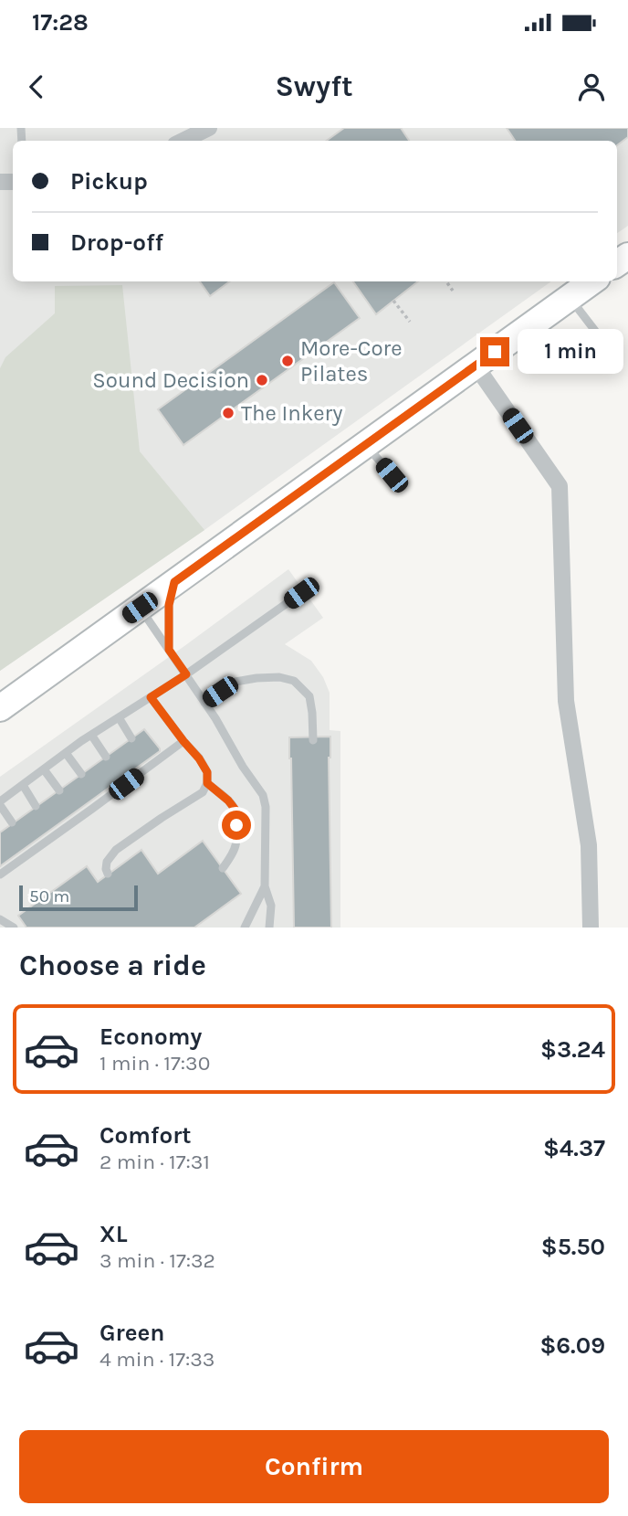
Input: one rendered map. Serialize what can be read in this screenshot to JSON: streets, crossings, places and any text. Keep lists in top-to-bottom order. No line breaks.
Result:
{"places":["More-Core Pilates","Sound Decision","The Inkery"],"scale_bar":"50 m","page":{"status":"17:28","header":"Swyft","banner":["Pickup","Drop-off"],"bubble":"1 min","scale":"50 m","heading":"Choose a ride","list":[{"name":"Economy","note":"1 min · 17:30","value":"$3.24"},{"name":"Comfort","note":"2 min · 17:31","value":"$4.37"},{"name":"XL","note":"3 min · 17:32","value":"$5.50"},{"name":"Green","note":"4 min · 17:33","value":"$6.09"}],"buttons":"Confirm"}}
